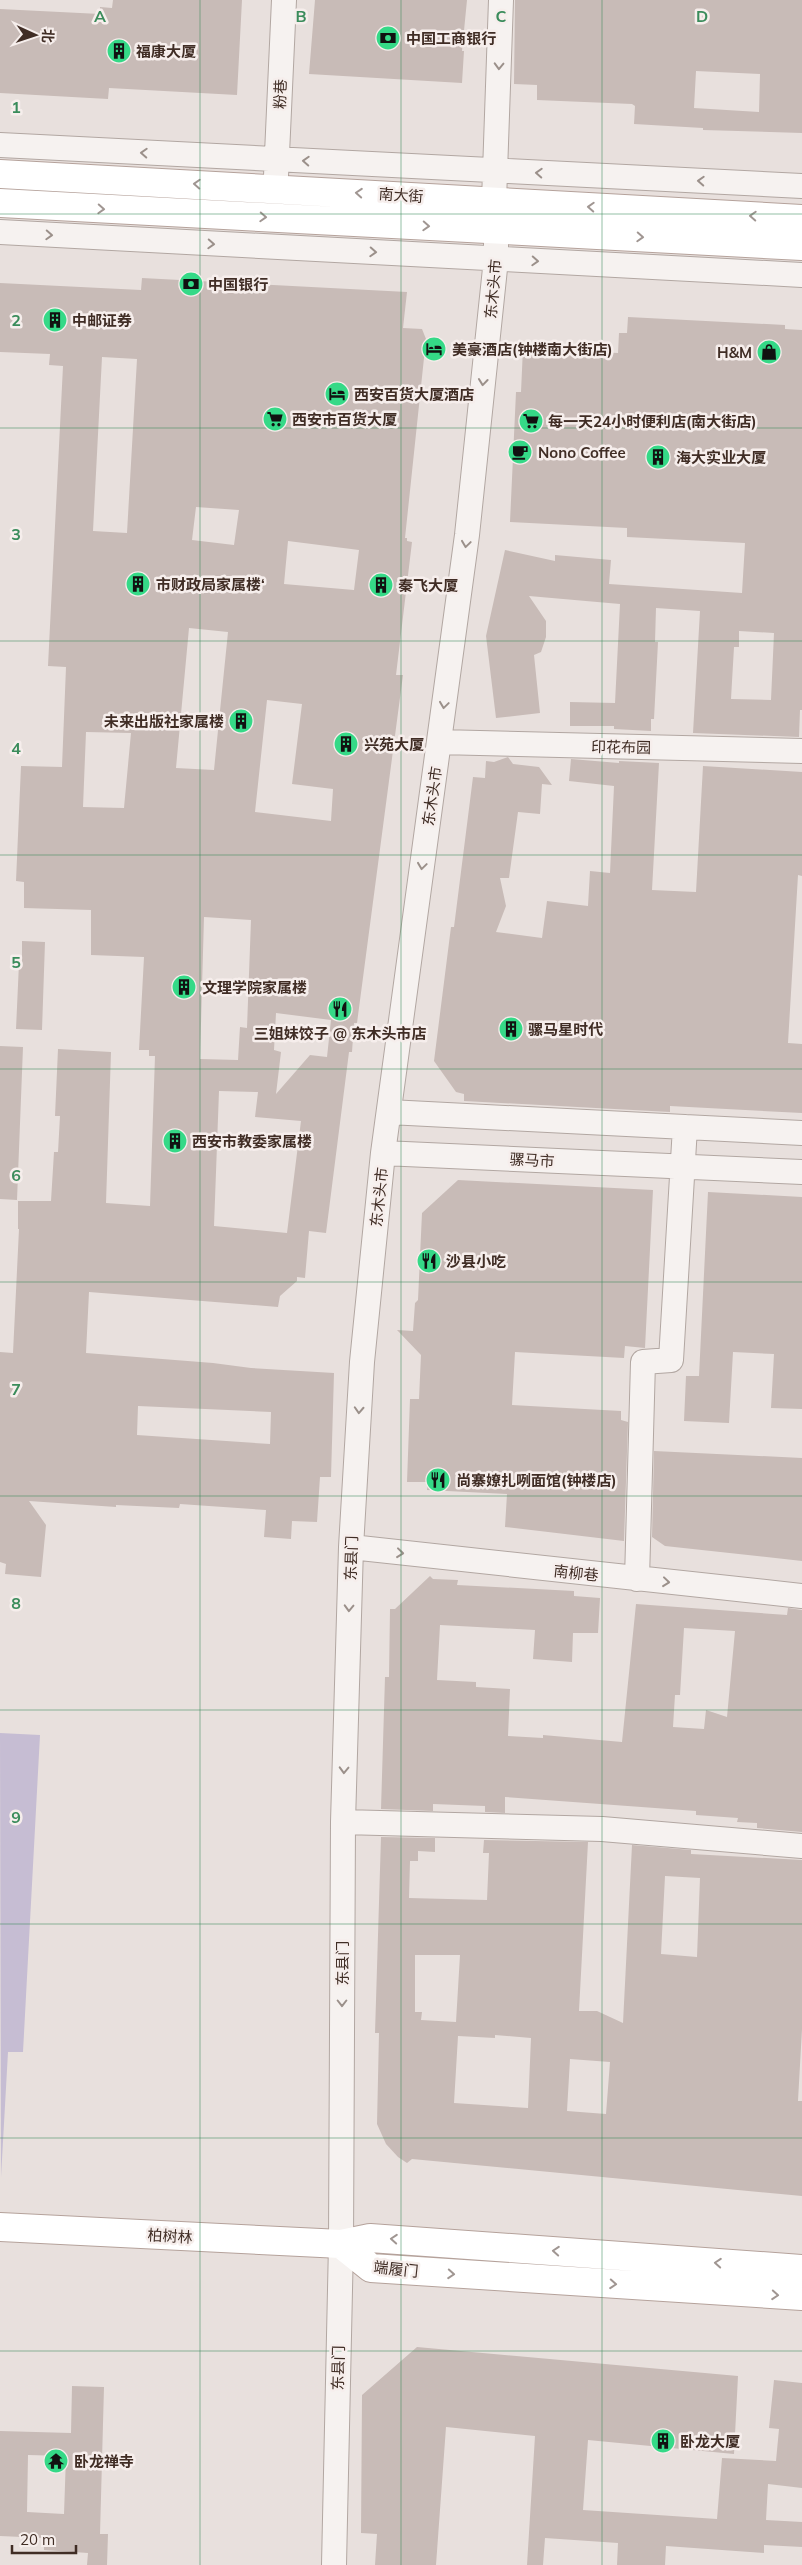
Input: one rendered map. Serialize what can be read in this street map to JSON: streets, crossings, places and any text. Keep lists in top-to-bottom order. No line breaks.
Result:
{"streets":{"main road":["南大街","柏树林","端履门"],"street":["粉巷","东木头市","印花布园","骡马市","东县门","南柳巷"]},"crossings":[["粉巷","南大街"],["南大街","东木头市"],["东木头市","印花布园"],["东木头市","骡马市"],["东木头市","东县门"],["东县门","南柳巷"],["东县门","柏树林"],["东县门","端履门"],["柏树林","端履门"]],"one_way":["东木头市","东县门","南柳巷"],"places":{"bank":["中国工商银行","中国银行"],"building":["福康大厦","中邮证券","海大实业大厦","市财政局家属楼‘","秦飞大厦","未来出版社家属楼","兴苑大厦","文理学院家属楼","骡马星时代","西安市教委家属楼","卧龙大厦"],"hotel":["美豪酒店(钟楼南大街店)","西安百货大厦酒店"],"shop":["H&M"],"supermarket":["西安市百货大厦","每一天24小时便利店(南大街店)"],"cafe":["Nono Coffee"],"restaurant":["三姐妹饺子 @ 东木头市店","沙县小吃","尚寨嫽扎咧面馆(钟楼店)"],"temple":["卧龙禅寺"]},"scale_bar":"20 m","north":"right","grid":{"columns":["A","B","C","D"],"rows":["1","2","3","4","5","6","7","8","9"]}}
